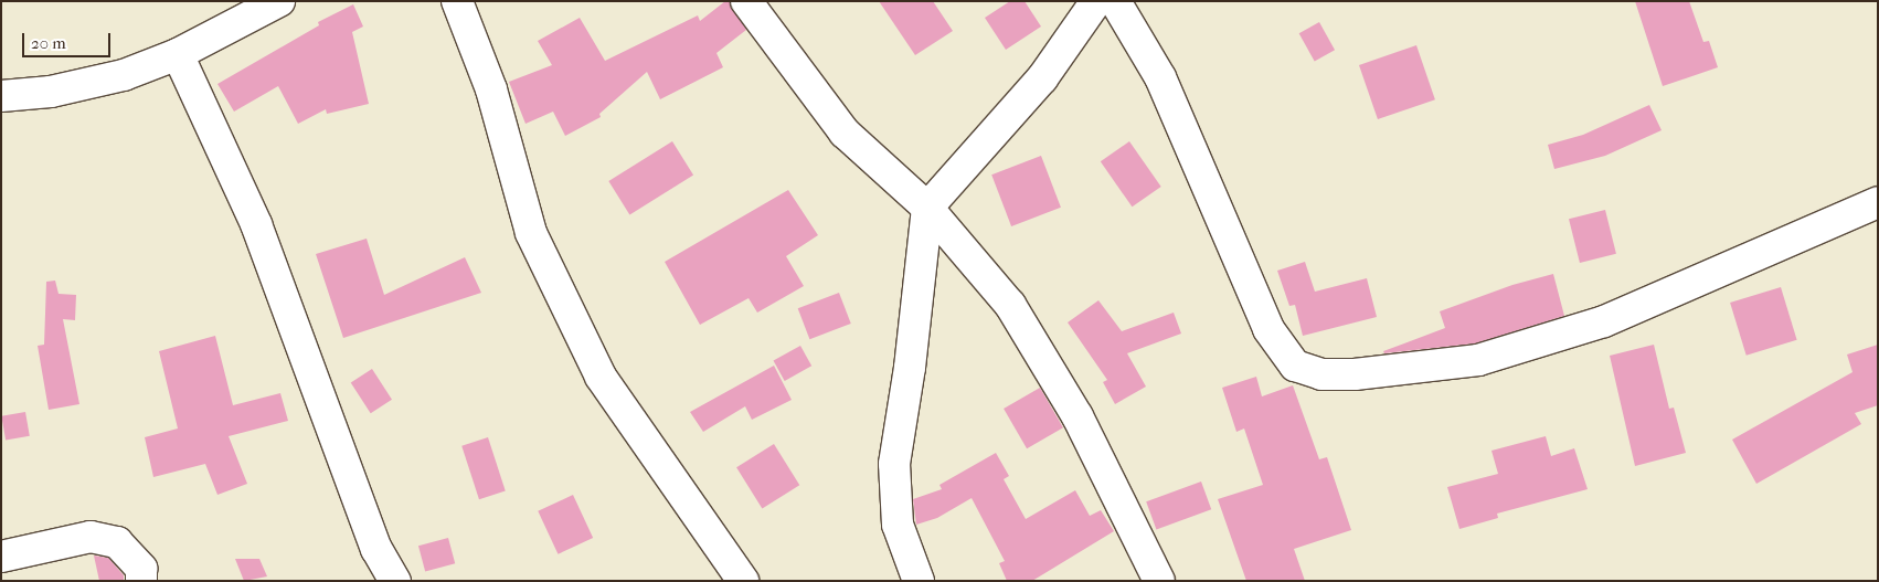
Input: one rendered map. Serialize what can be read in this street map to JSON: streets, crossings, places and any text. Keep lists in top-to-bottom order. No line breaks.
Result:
{"scale_bar":"20 m"}
